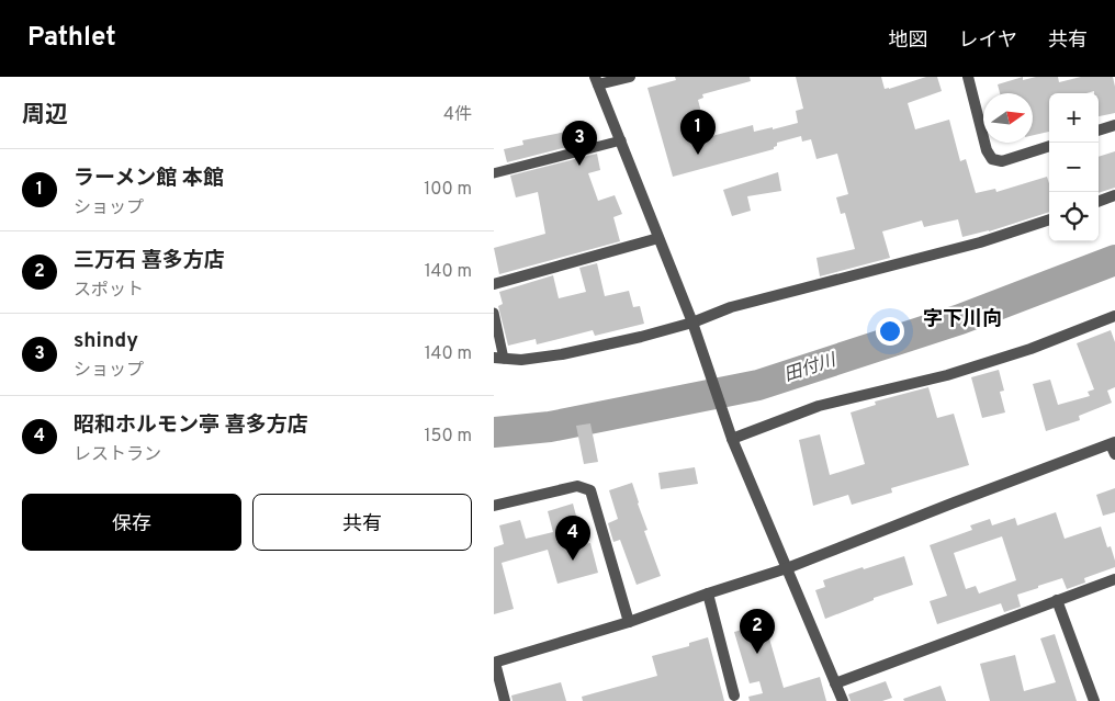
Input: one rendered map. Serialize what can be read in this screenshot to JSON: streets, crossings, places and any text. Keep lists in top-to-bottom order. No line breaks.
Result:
{"districts":["字下川向"],"water":["田付川"],"north":"right","page":{"header":"Pathlet","nav":["地図","レイヤ","共有"],"heading":["周辺","4件"],"map_buttons":["+","−"],"pins":["1","3","4","2"],"list":[{"mark":"1","name":"ラーメン館 本館","note":"ショップ","value":"100 m"},{"mark":"2","name":"三万石 喜多方店","note":"スポット","value":"140 m"},{"mark":"3","name":"shindy","note":"ショップ","value":"140 m"},{"mark":"4","name":"昭和ホルモン亭 喜多方店","note":"レストラン","value":"150 m"}],"buttons":["保存","共有"]}}
